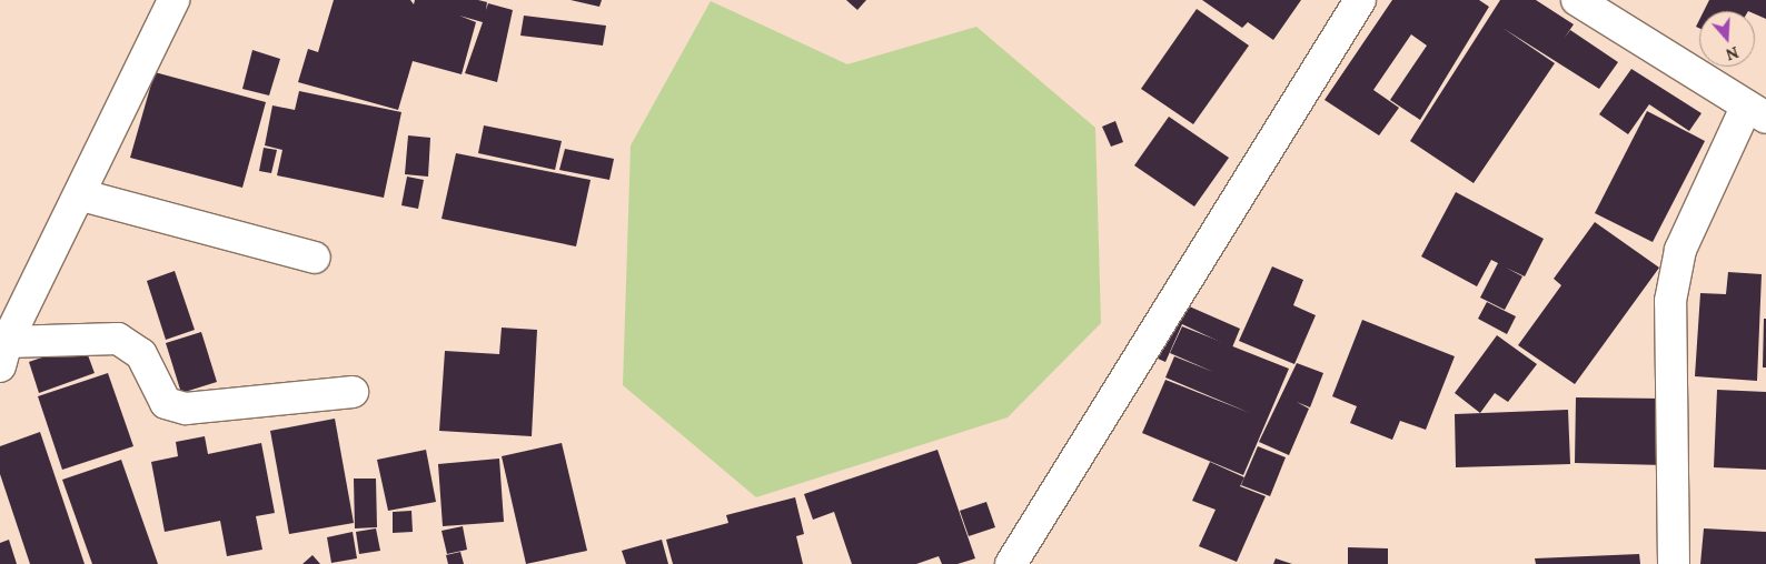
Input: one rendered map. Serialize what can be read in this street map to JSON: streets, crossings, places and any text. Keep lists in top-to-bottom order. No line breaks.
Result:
{"north":"bottom"}
